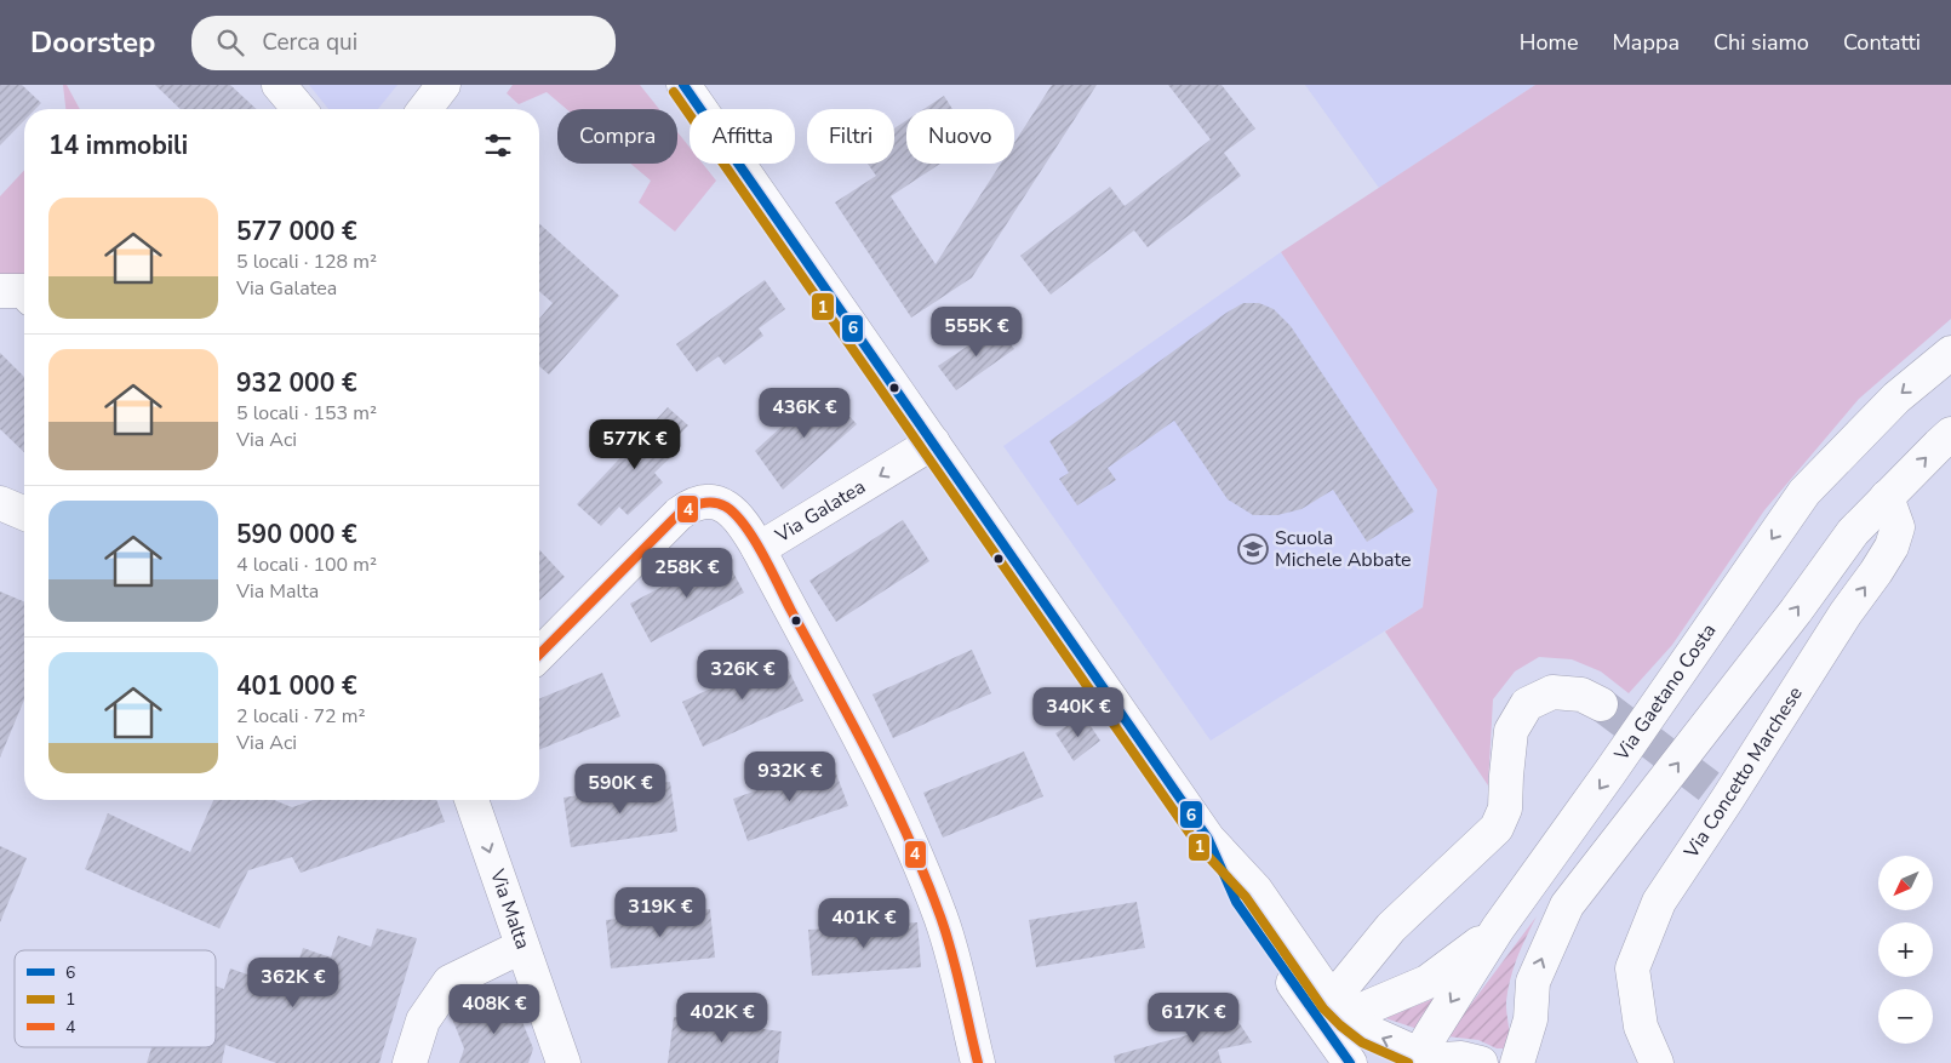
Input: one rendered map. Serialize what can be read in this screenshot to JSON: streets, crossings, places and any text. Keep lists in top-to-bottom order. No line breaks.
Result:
{"streets":{"street":["Via Galatea","Via Gaetano Costa","Via Concetto Marchese","Via Malta"]},"one_way":["Via Galatea","Via Malta"],"places":{"school or university":["Scuola Michele Abbate"]},"lines":["transit line 6","transit line 1","transit line 4"],"legend":["6","1","4"],"north":"bottom left","page":{"header":"Doorstep","search":"Cerca qui","nav":["Home","Mappa","Chi siamo","Contatti"],"chip":["Compra","Affitta","Filtri","Nuovo"],"heading":"14 immobili","list":[{"name":"577 000 €","note":"5 locali · 128 m² · Via Galatea"},{"name":"932 000 €","note":"5 locali · 153 m² · Via Aci"},{"name":"590 000 €","note":"4 locali · 100 m² · Via Malta"},{"name":"401 000 €","note":"2 locali · 72 m² · Via Aci"}],"price":["555K €","436K €","577K €","258K €","326K €","340K €","932K €","590K €","319K €","401K €","362K €","408K €","402K €","617K €"],"map_buttons":["+","−"]}}
